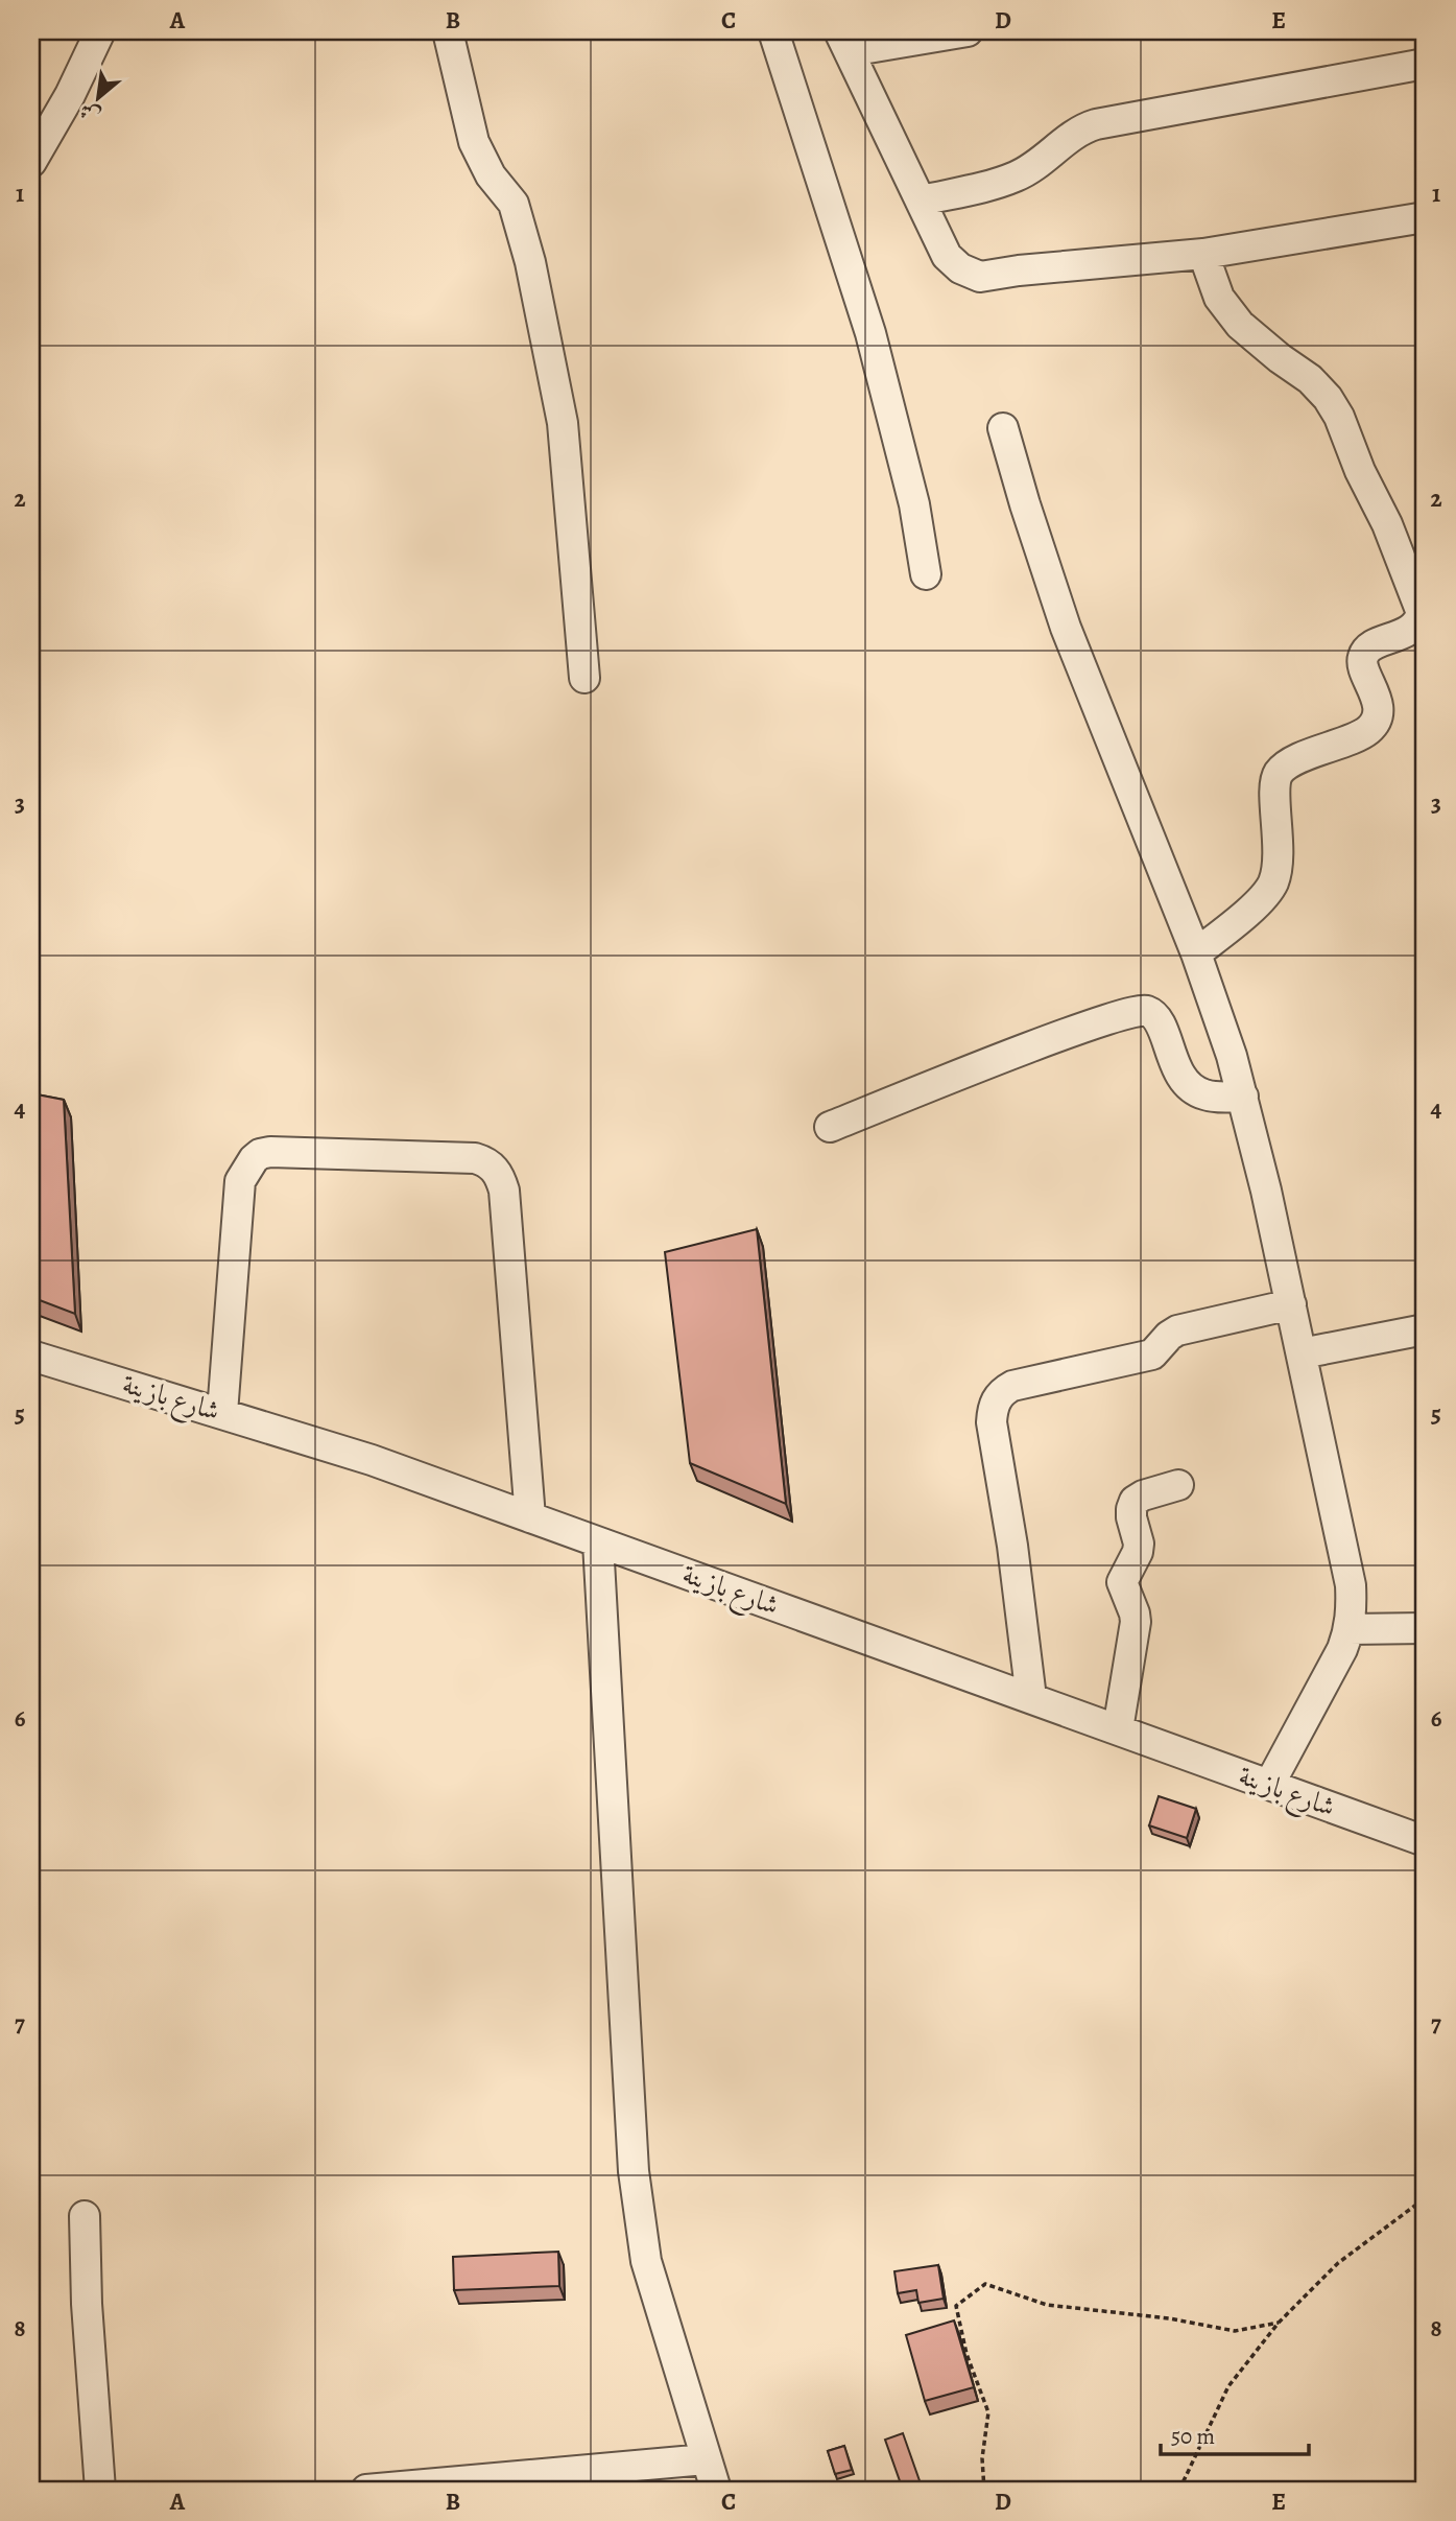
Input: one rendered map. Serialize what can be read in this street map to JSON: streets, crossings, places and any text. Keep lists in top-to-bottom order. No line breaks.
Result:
{"streets":{"street":["شارع بازينة"]},"scale_bar":"50 m","north":"bottom left","grid":{"columns":["A","B","C","D","E"],"rows":["1","2","3","4","5","6","7","8"]}}
